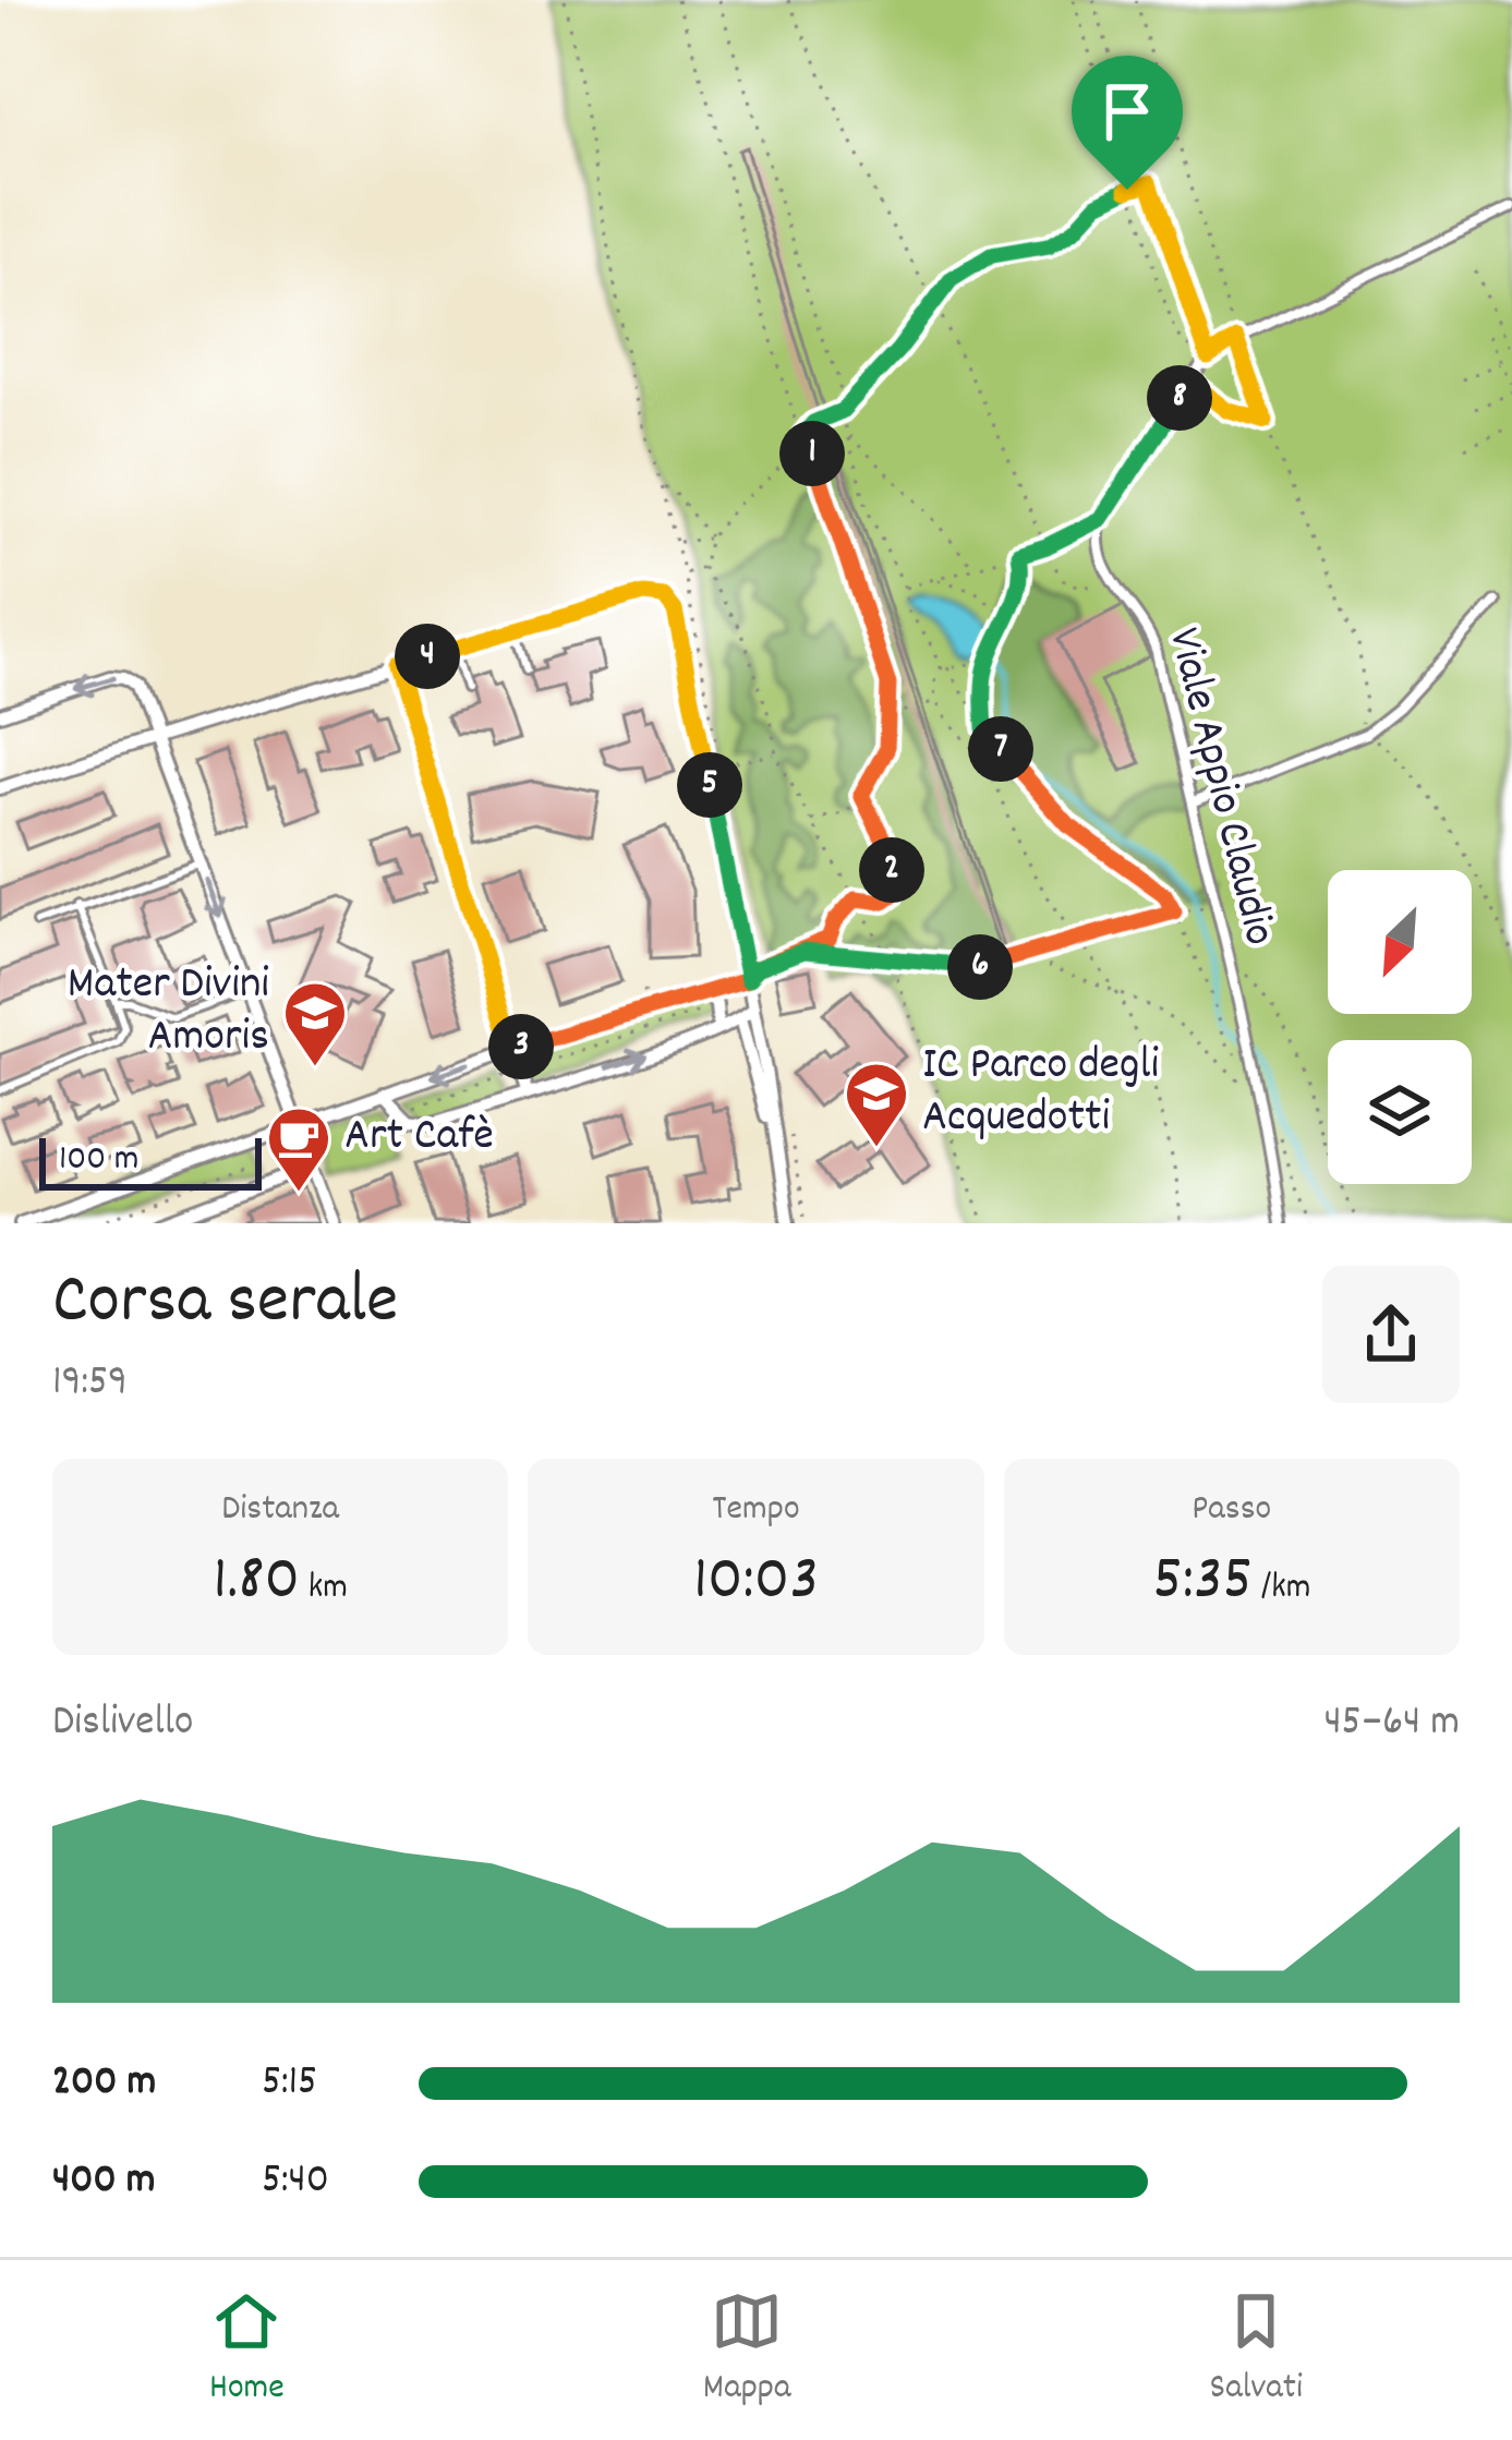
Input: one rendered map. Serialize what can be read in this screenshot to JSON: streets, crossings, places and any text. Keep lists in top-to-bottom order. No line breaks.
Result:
{"streets":{"street":["Viale Appio Claudio"]},"places":{"school or university":["Mater Divini Amoris","IC Parco degli Acquedotti"],"cafe":["Art Cafè"]},"scale_bar":"100 m","north":"bottom left","page":{"pins":["8","1","4","7","5","2","6","3"],"scale":"100 m","heading":["Corsa serale","19:59"],"stats":[["Distanza","1.80 km"],["Tempo","10:03"],["Passo","5:35 /km"]],"chart":["Dislivello","45–64 m"],"list":[{"name":"200 m","note":"5:15"},{"name":"400 m","note":"5:40"}],"tabs":["Home","Mappa","Salvati"]}}
